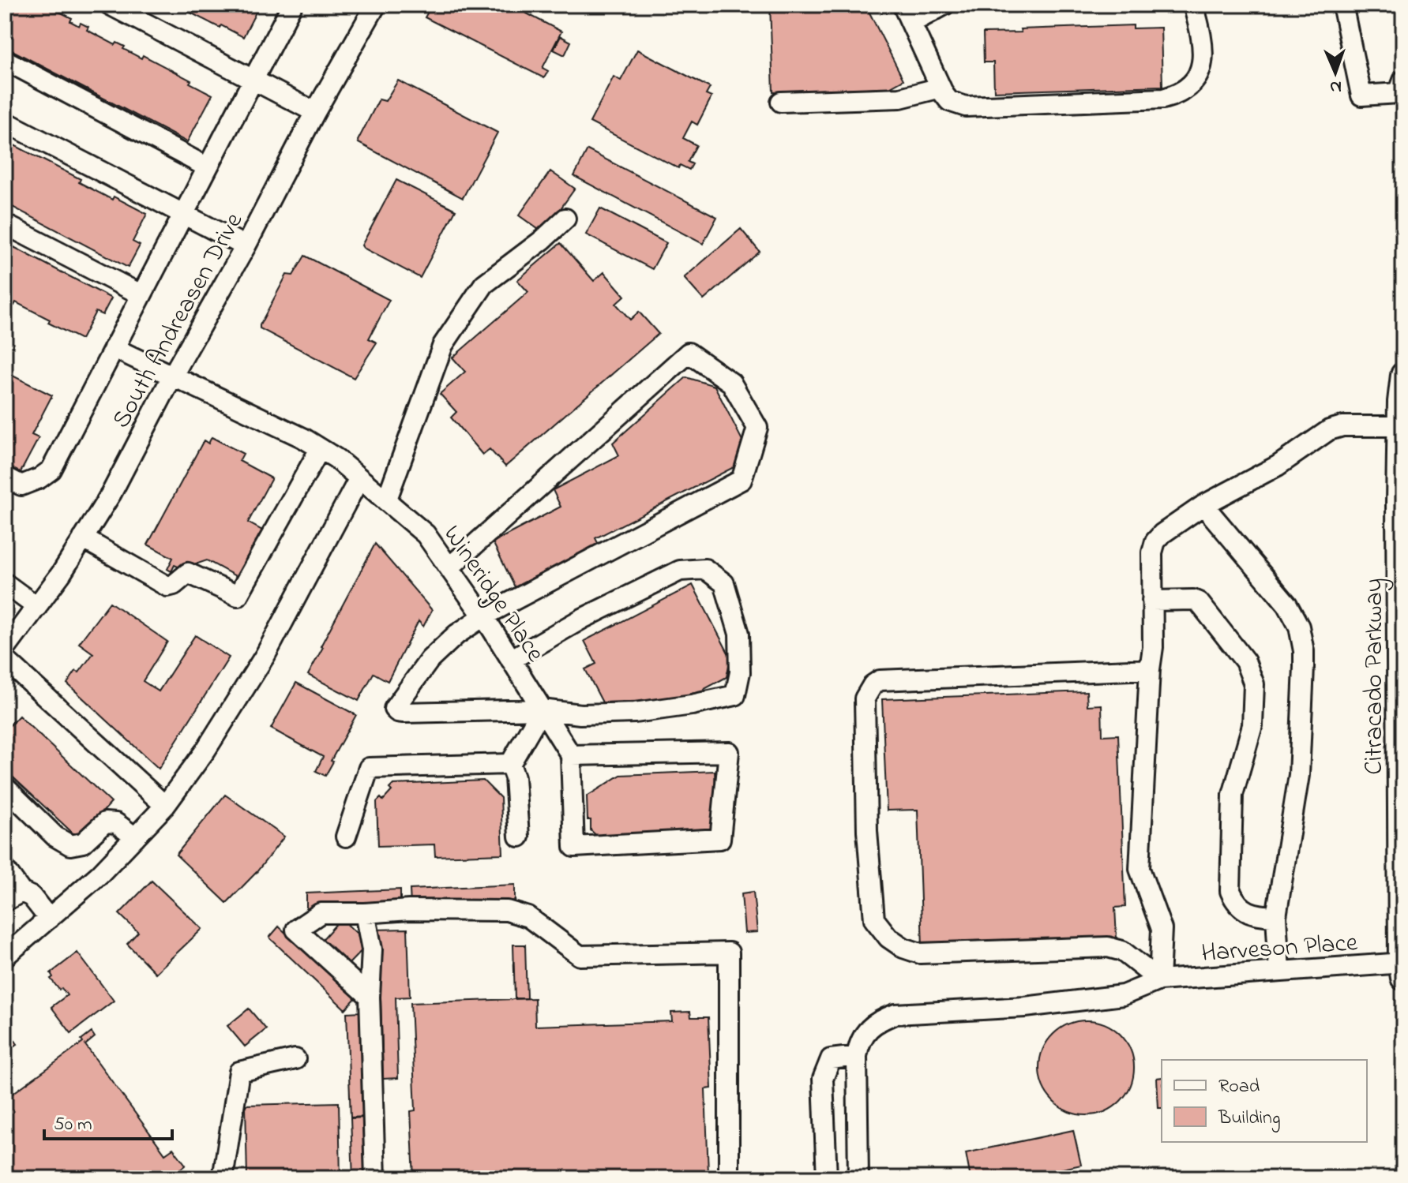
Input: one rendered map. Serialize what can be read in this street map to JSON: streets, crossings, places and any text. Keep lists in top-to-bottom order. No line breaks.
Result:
{"streets":{"main road":["Citracado Parkway"],"street":["South Andreasen Drive","Wineridge Place","Harveson Place"]},"crossings":[["South Andreasen Drive","Wineridge Place"],["Citracado Parkway","Harveson Place"]],"legend":["Road","Building"],"scale_bar":"50 m","north":"bottom"}
